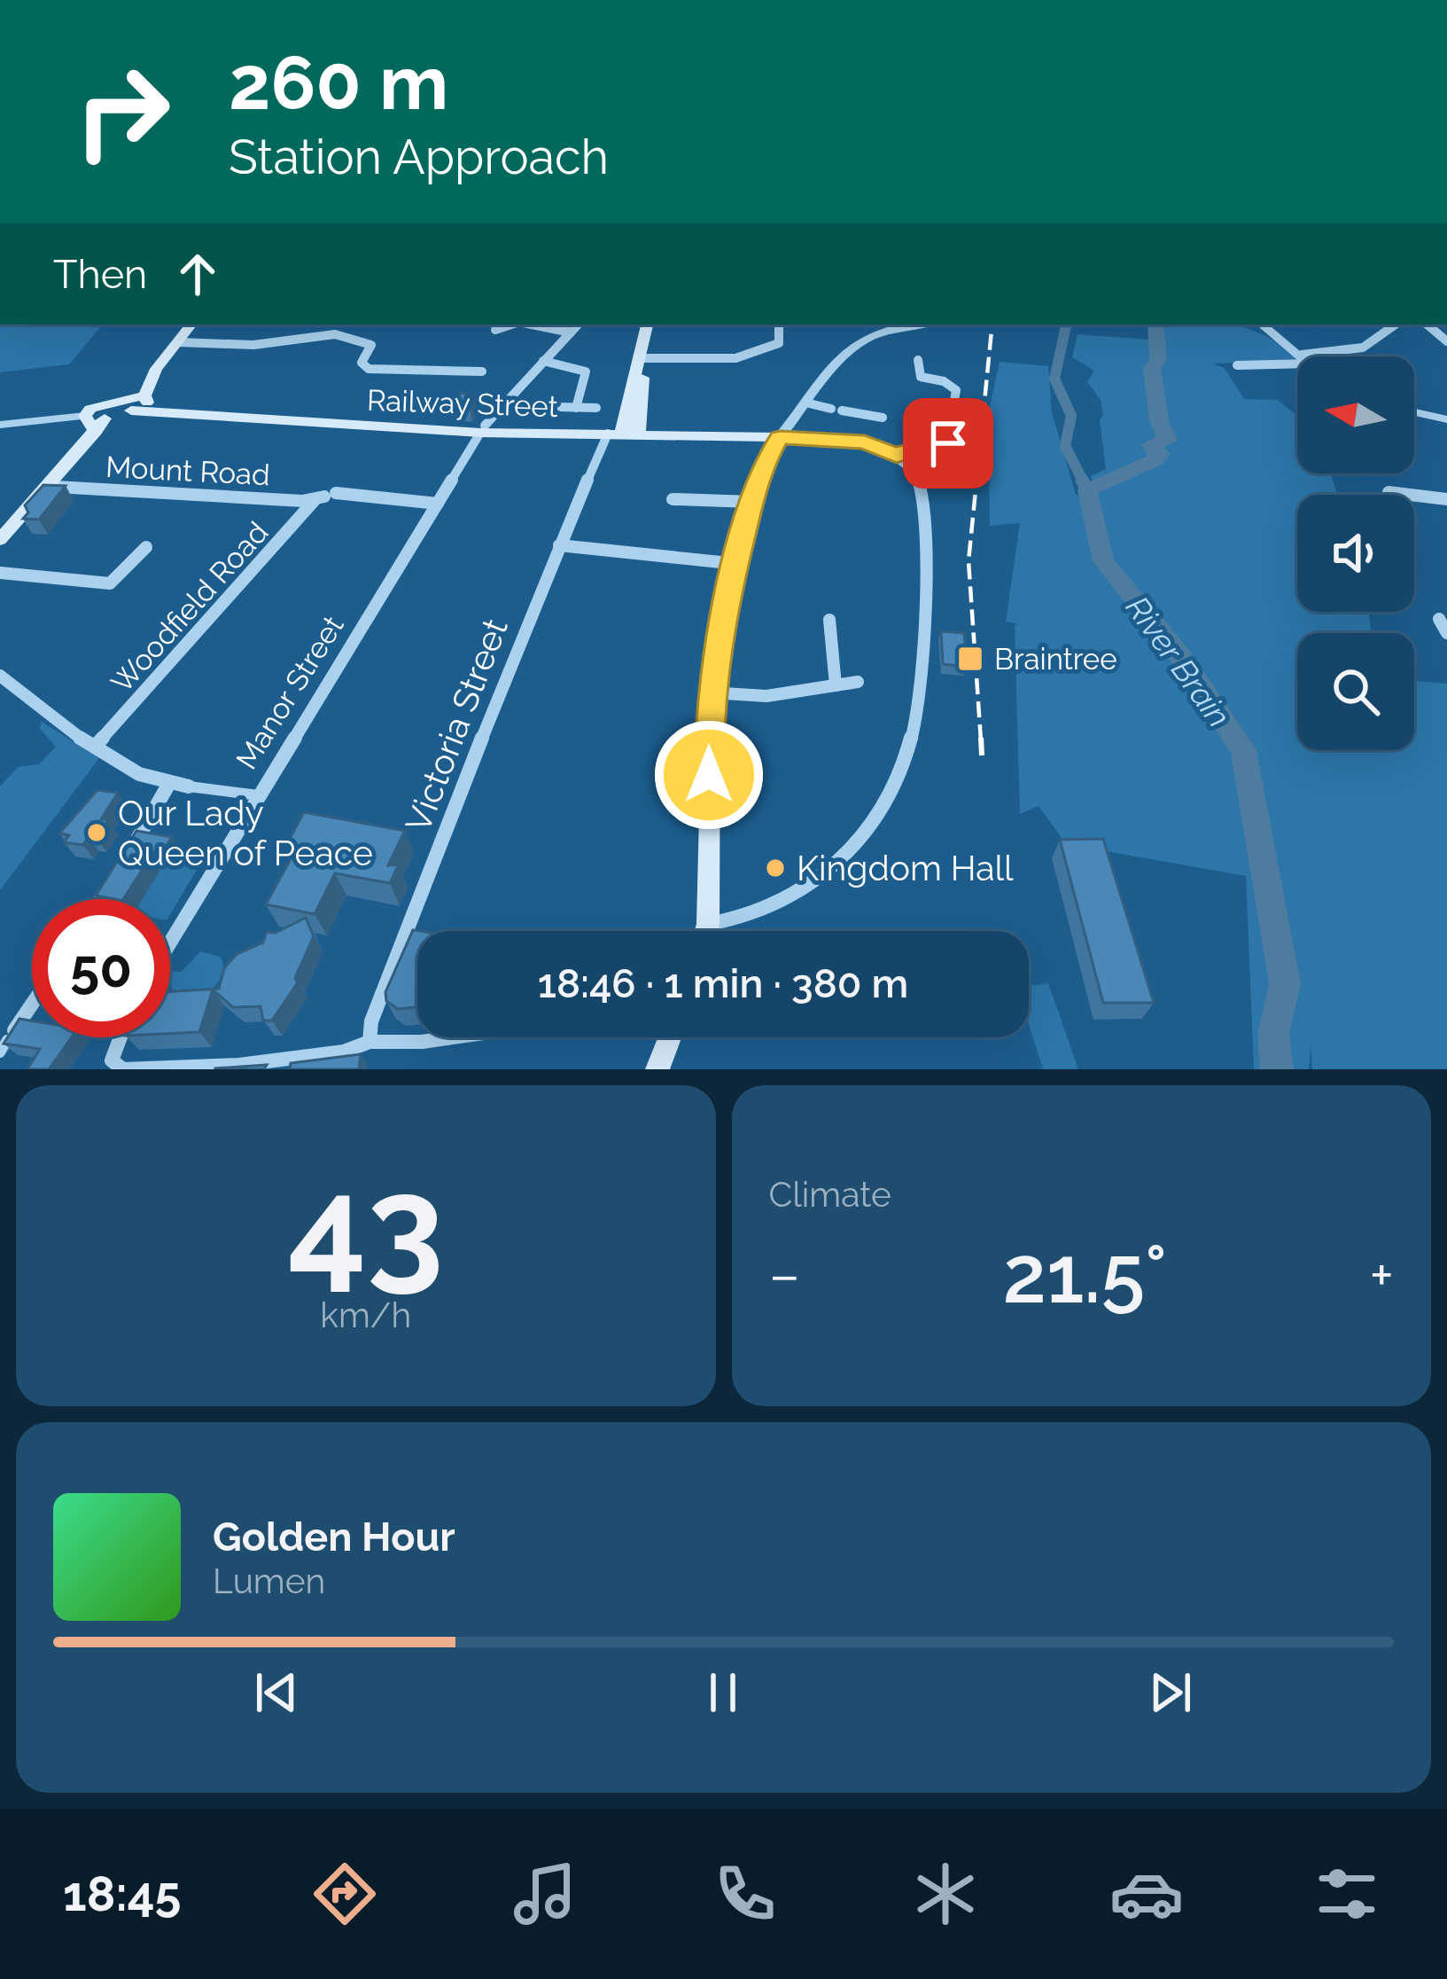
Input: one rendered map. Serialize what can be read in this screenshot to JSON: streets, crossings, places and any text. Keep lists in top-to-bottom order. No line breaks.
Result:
{"streets":{"main road":["Railway Street"],"street":["Mount Road","Woodfield Road","Manor Street","Victoria Street"]},"crossings":[["Railway Street","Manor Street"],["Railway Street","Victoria Street"],["Mount Road","Woodfield Road"],["Mount Road","Manor Street"]],"water":["River Brain"],"places":{"transit":["Braintree"],"other":["Our Lady Queen of Peace","Kingdom Hall"]},"north":"left","page":{"turn":["260 m","Station Approach"],"then":"Then","limit":"50","trip":"18:46 · 1 min · 380 m","tile":[["43","km/h"],"Climate"],"heat":["−","21.5°","+"],"song":["Golden Hour","Lumen"],"tabs":"18:45"}}
